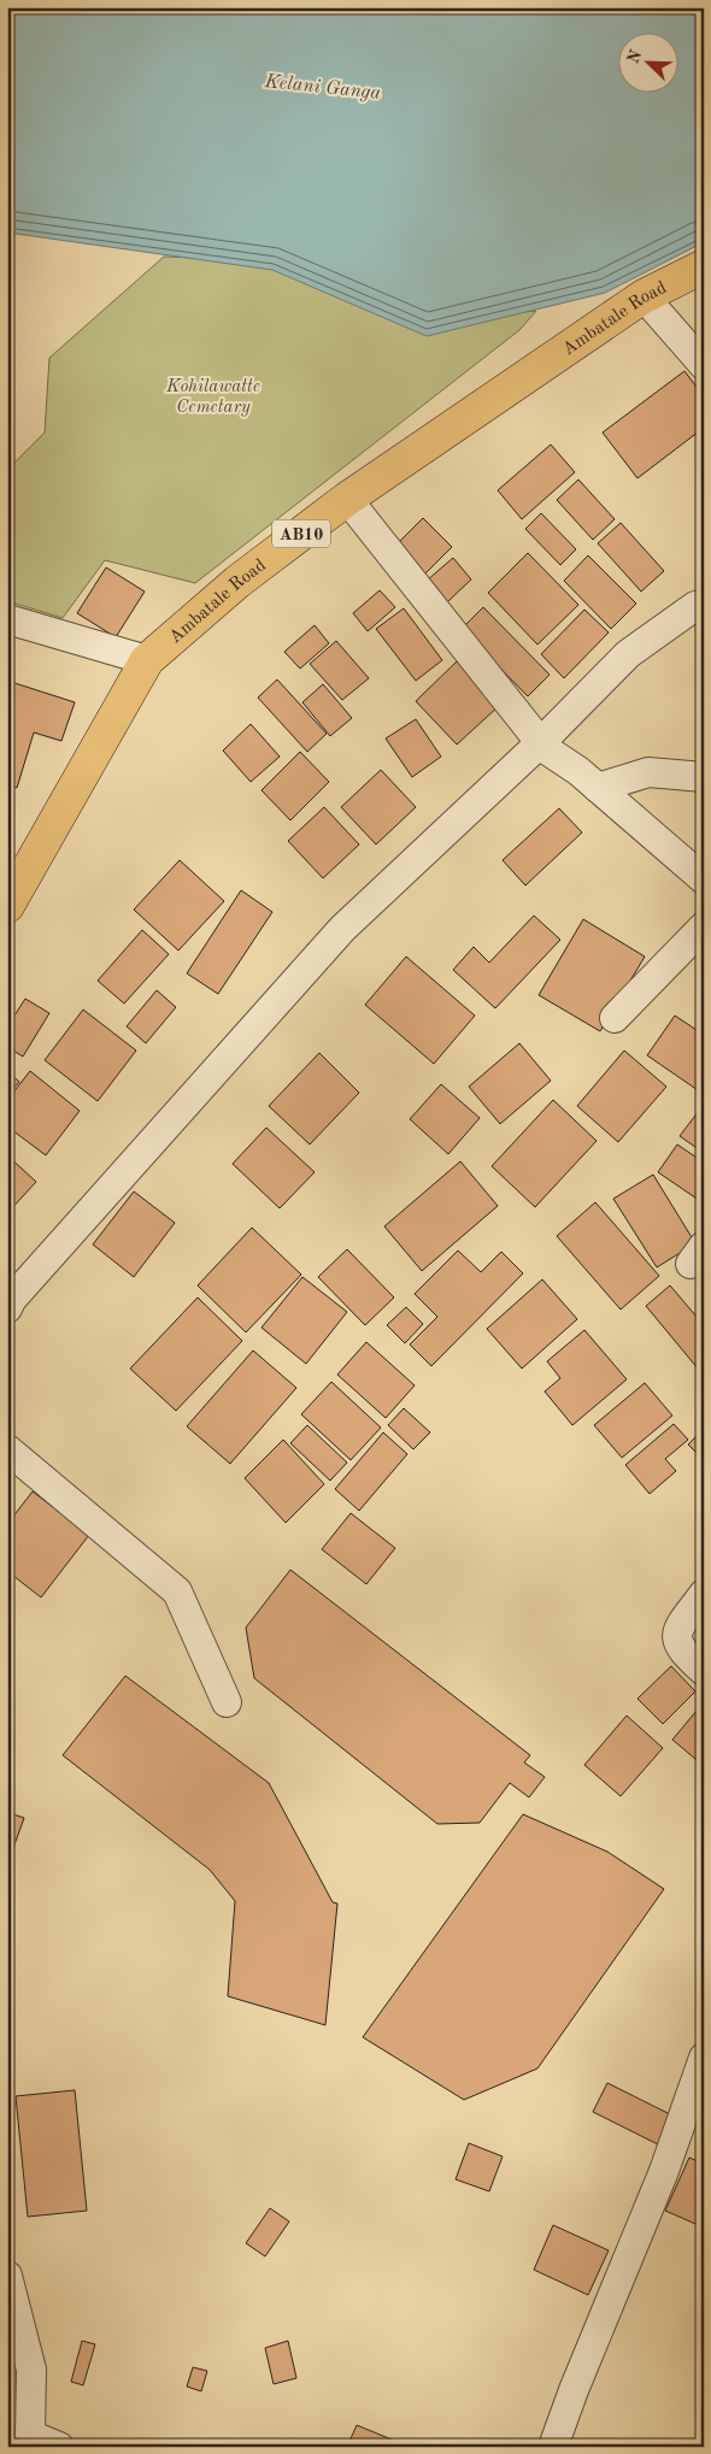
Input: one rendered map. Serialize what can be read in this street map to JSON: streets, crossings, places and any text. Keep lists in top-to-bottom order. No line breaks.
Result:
{"streets":{"main road":["Ambatale Road","AB10"]},"water":["Kelani Ganga"],"parks":["Kohilawatte Cemetary"],"north":"top left"}
